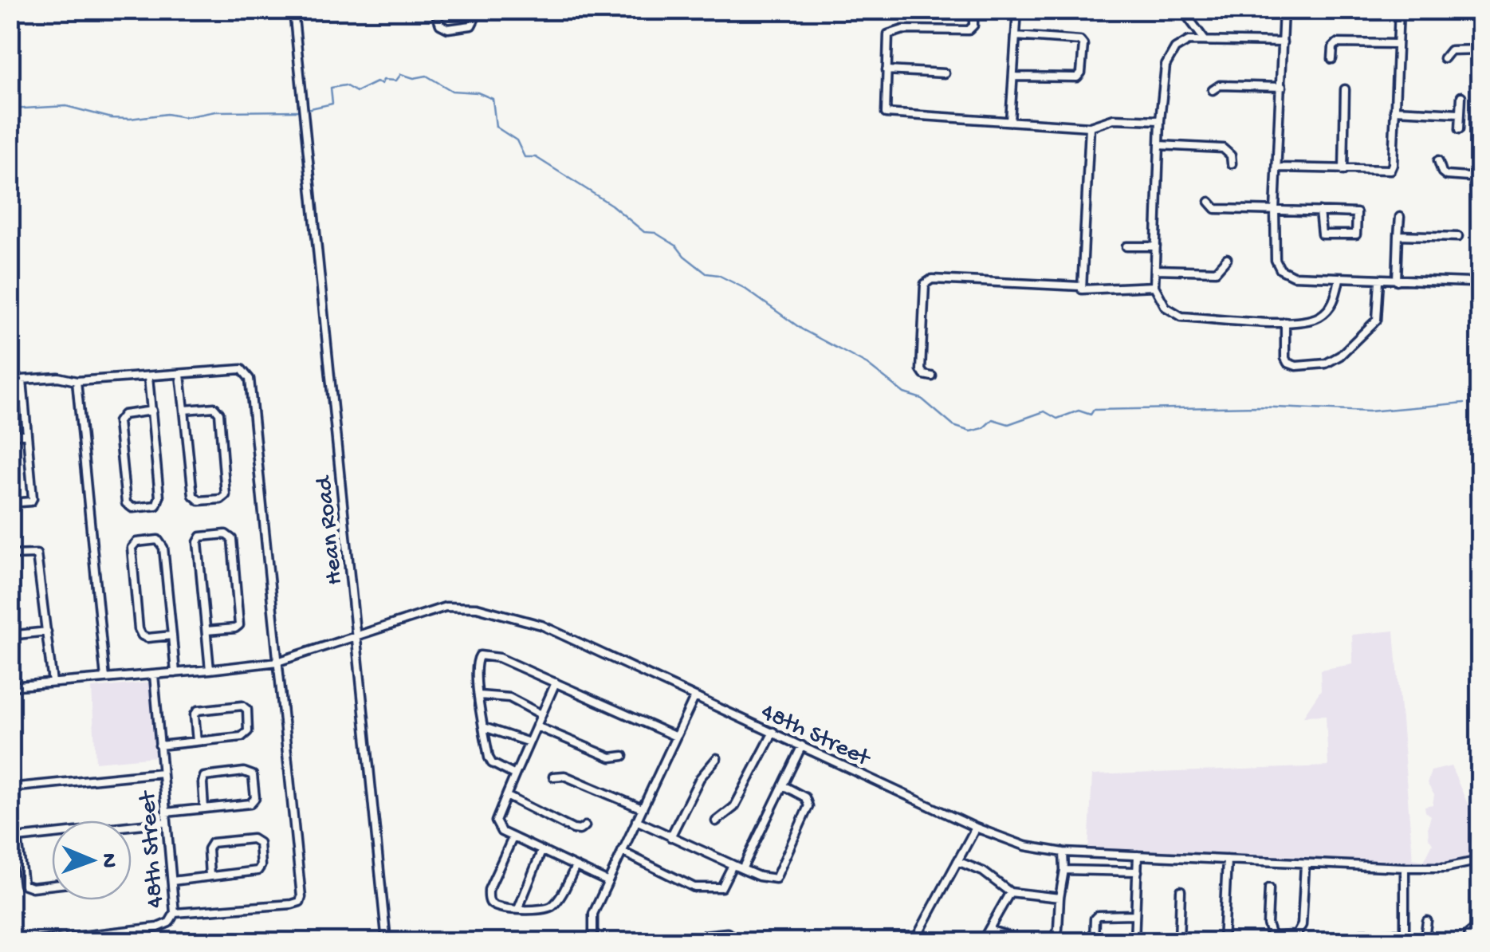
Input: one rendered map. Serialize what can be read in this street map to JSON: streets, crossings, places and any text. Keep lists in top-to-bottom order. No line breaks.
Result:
{"streets":{"street":["Hean Road","48th Street"]},"crossings":[["Hean Road","48th Street"]],"north":"right"}
